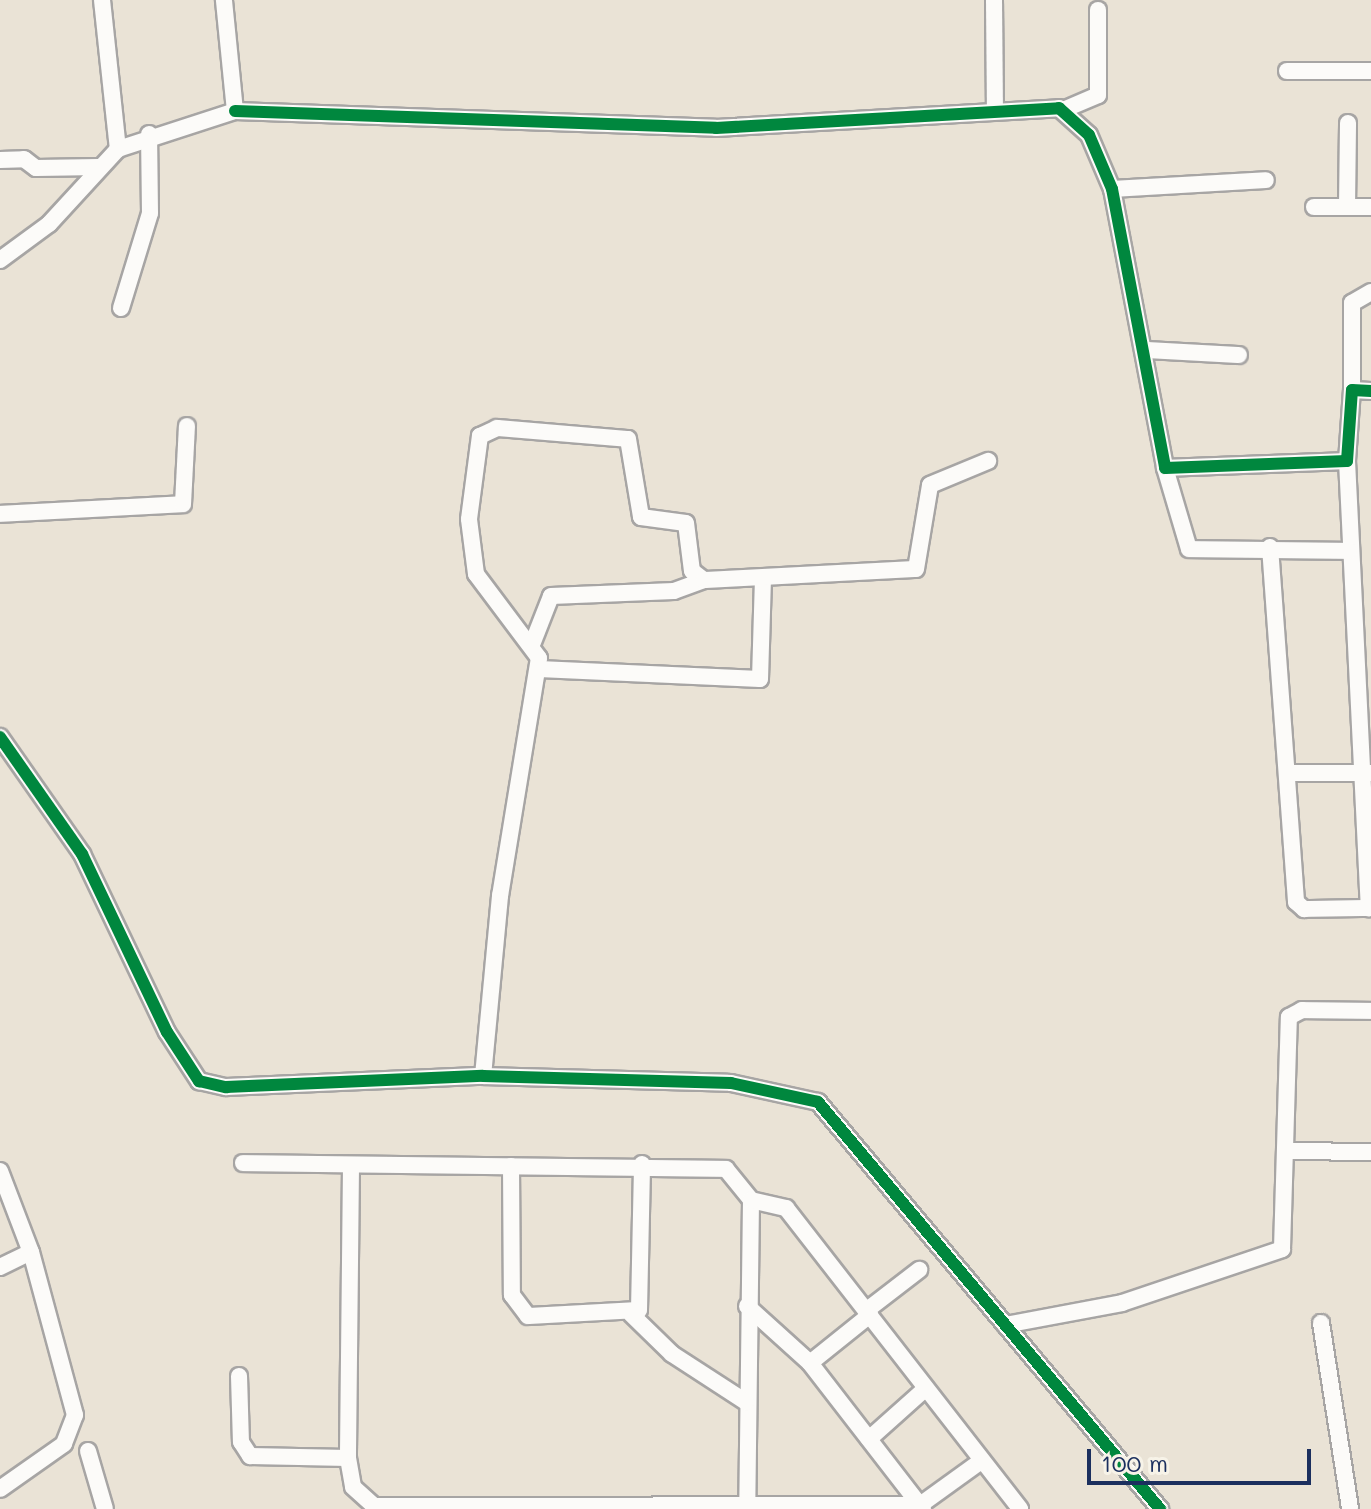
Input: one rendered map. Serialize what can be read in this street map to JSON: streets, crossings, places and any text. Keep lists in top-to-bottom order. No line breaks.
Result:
{"scale_bar":"100 m"}
